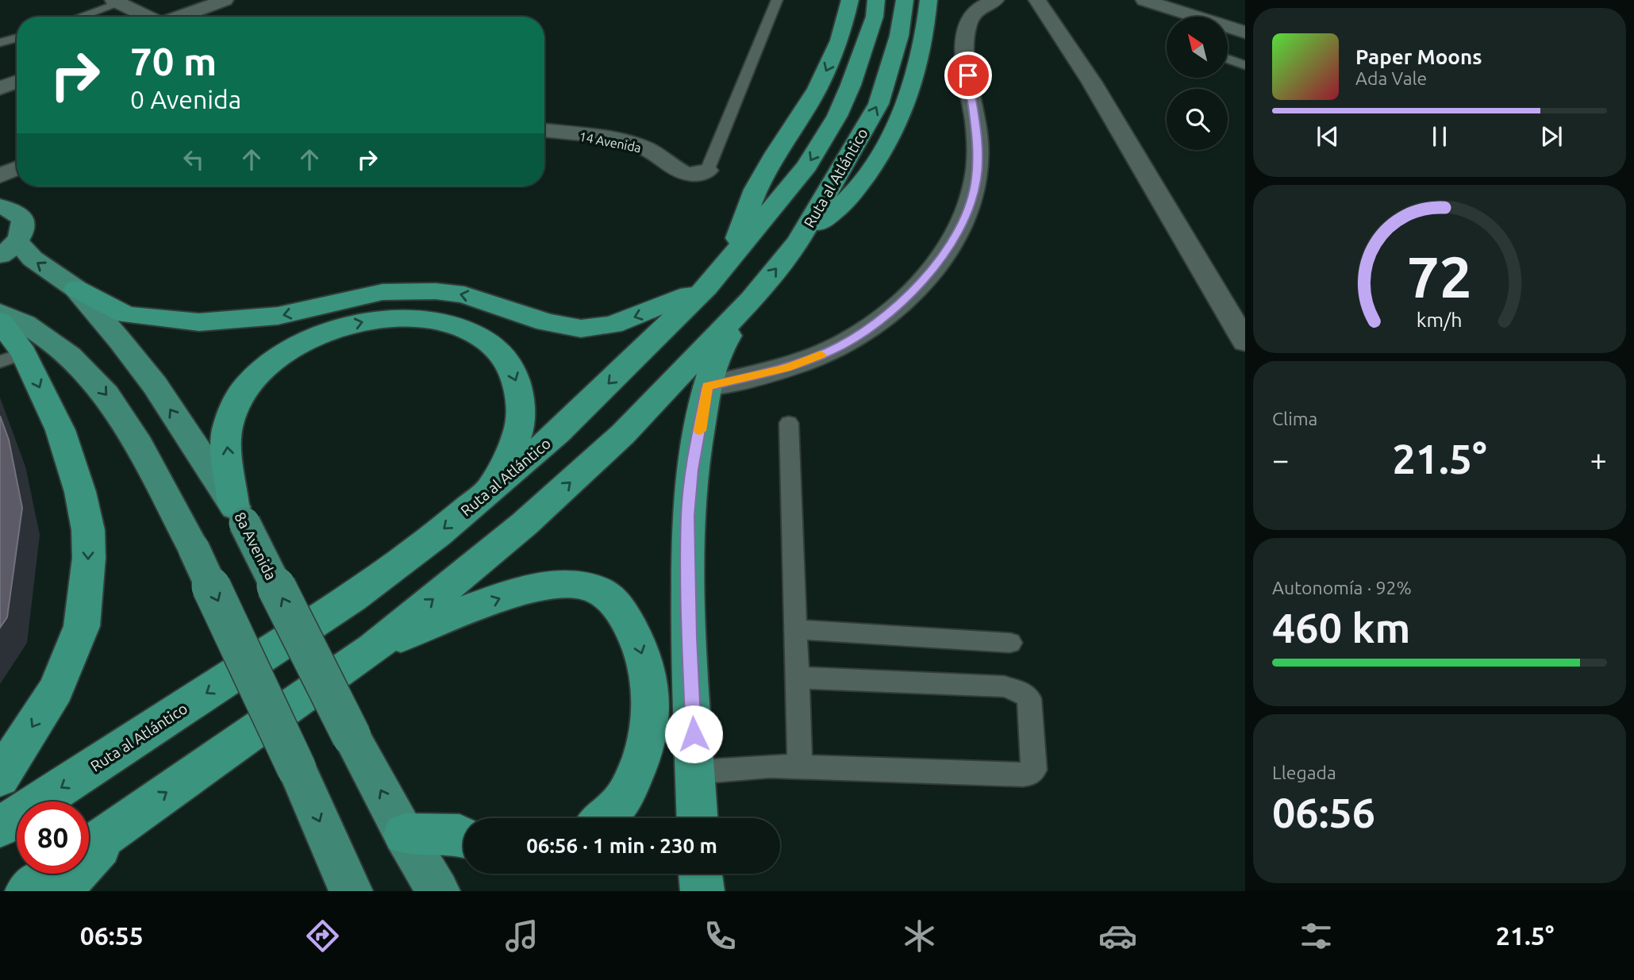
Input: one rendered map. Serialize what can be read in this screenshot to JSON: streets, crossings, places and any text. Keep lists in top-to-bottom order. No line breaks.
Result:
{"streets":{"highway":["Ruta al Atlántico"],"main road":["8a Avenida"],"street":["14 Avenida"]},"north":"top left","page":{"turn":["70 m","0 Avenida"],"song":["Paper Moons","Ada Vale"],"tile":["Clima",["Autonomía · 92%","460 km"],["Llegada","06:56"]],"heat":["−","21.5°","+"],"limit":"80","trip":"06:56 · 1 min · 230 m","tabs":["06:55","21.5°"],"gauge":["72","km/h"]}}
